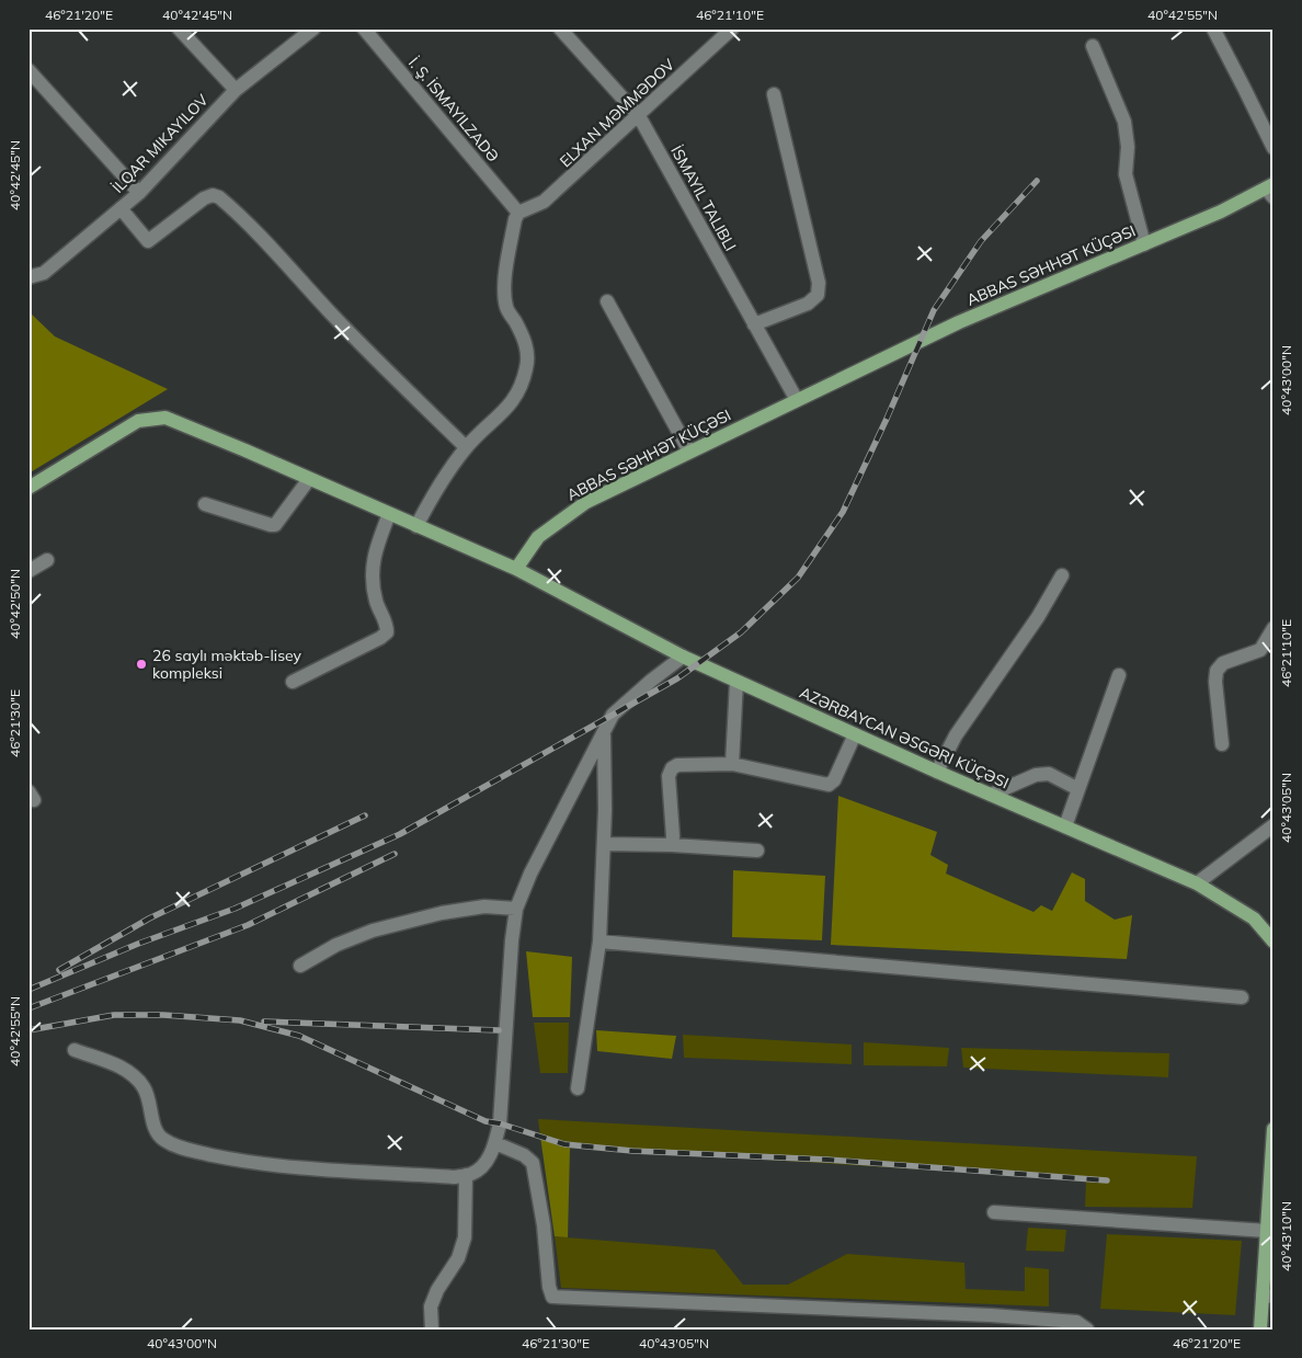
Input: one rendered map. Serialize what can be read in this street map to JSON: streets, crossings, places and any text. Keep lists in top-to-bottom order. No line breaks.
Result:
{"streets":{"main road":["ABBAS SƏHHƏT KÜÇƏSI","AZƏRBAYCAN ƏSGƏRI KÜÇƏSI"],"street":["ELXAN MƏMMƏDOV"]},"crossings":[["ABBAS SƏHHƏT KÜÇƏSI","AZƏRBAYCAN ƏSGƏRI KÜÇƏSI"]],"places":["26 saylı məktəb-lisey kompleksi"],"coordinates":["46°21'20\"E","40°42'45\"N","46°21'10\"E","40°42'55\"N","40°43'00\"N","40°42'50\"N","46°21'30\"E","40°43'05\"N","40°43'10\"N"]}
